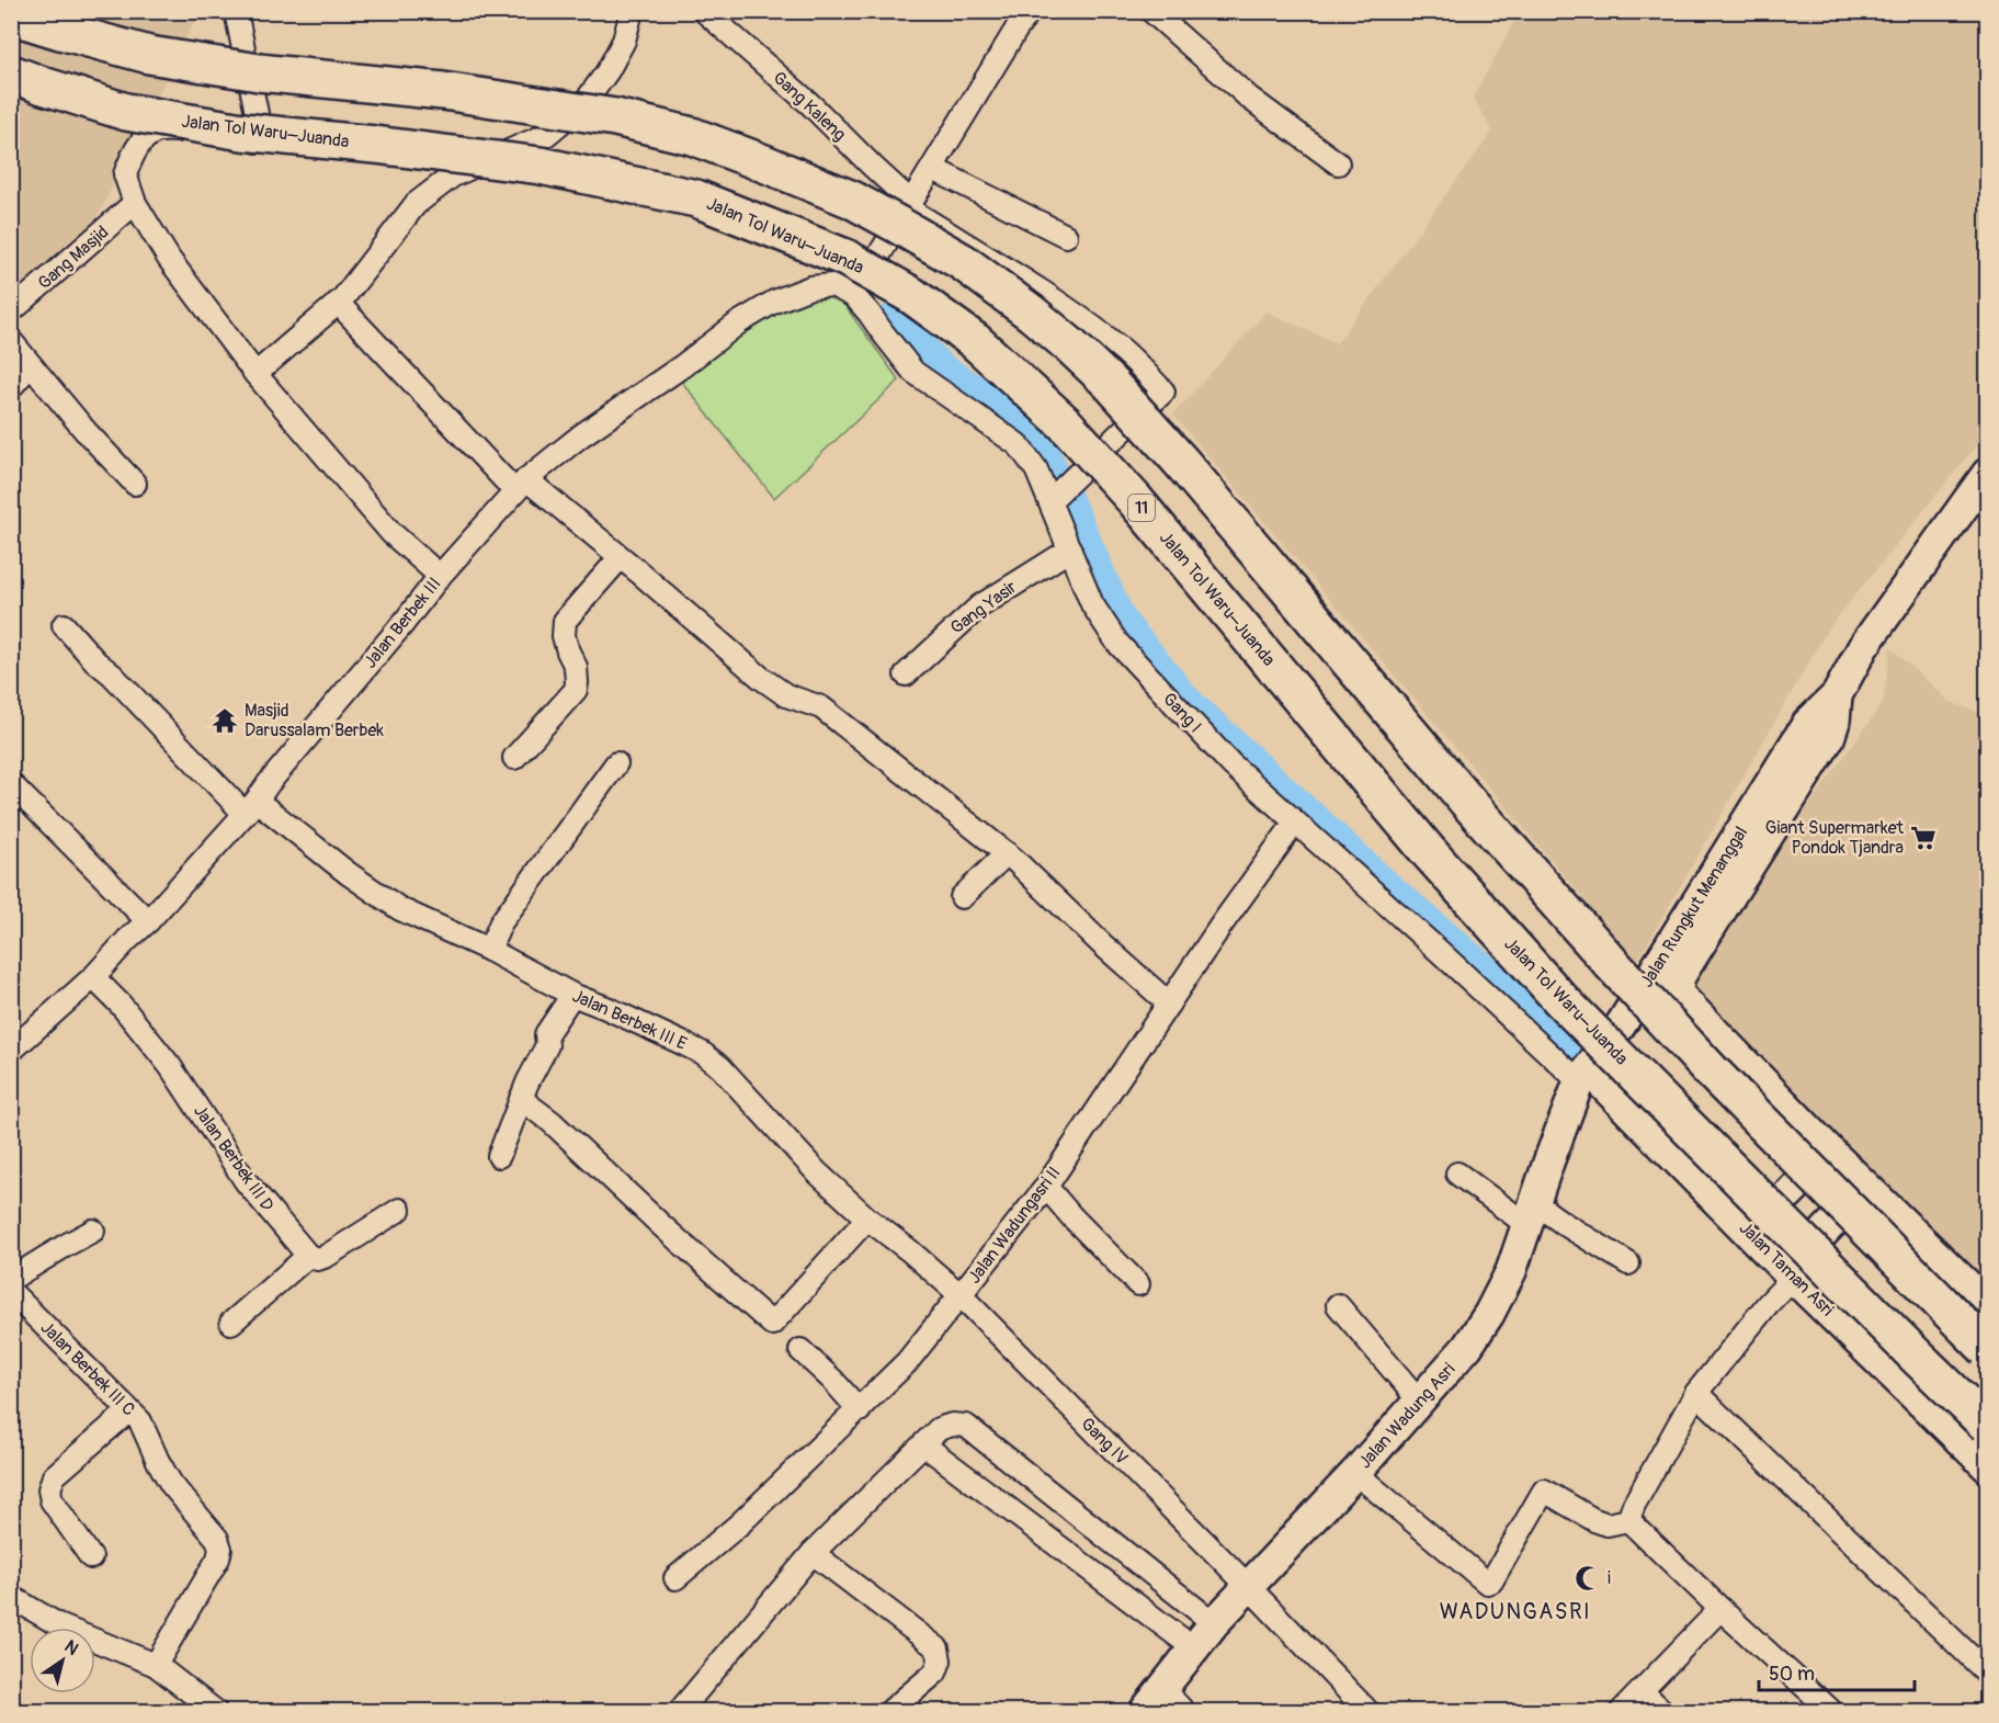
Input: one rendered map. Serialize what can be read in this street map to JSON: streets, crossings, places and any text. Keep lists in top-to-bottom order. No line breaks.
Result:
{"streets":{"highway":["Jalan Tol Waru–Juanda","11"],"main road":["Jalan Rungkut Menanggal","Jalan Taman Asri","Jalan Wadung Asri"],"street":["Gang Kaleng","Gang Masjid","Gang Yasir","Jalan Berbek III","Gang I","Jalan Berbek III E","Jalan Berbek III D","Jalan Wadungasri II","Jalan Berbek III C","Gang IV"]},"crossings":[["Gang Kaleng","Gang I"],["Gang Yasir","Gang I"],["Jalan Berbek III","Gang I"],["Jalan Berbek III","Jalan Berbek III E"],["Jalan Berbek III","Jalan Berbek III D"],["Gang I","Jalan Rungkut Menanggal"],["Gang I","Jalan Wadungasri II"],["Gang I","Jalan Taman Asri"],["Gang I","Jalan Wadung Asri"],["Jalan Rungkut Menanggal","Jalan Taman Asri"],["Jalan Rungkut Menanggal","Jalan Wadung Asri"],["Jalan Berbek III E","Jalan Wadungasri II"],["Jalan Berbek III E","Gang IV"],["Jalan Wadungasri II","Gang IV"],["Jalan Taman Asri","Jalan Wadung Asri"],["Jalan Wadung Asri","Gang IV"]],"districts":["WADUNGASRI"],"places":{"temple":["Masjid Darussalam Berbek"],"supermarket":["Giant Supermarket Pondok Tjandra"],"mosque":["i"]},"scale_bar":"50 m","north":"top right"}
